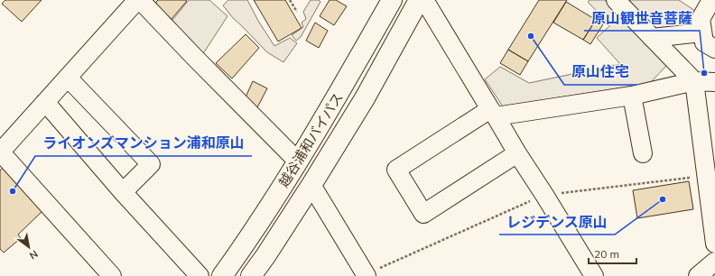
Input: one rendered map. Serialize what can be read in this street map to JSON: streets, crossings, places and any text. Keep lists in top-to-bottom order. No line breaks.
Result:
{"streets":{"highway":["越谷浦和バイパス"]},"places":["原山住宅","原山観世音菩薩","ライオンズマンション浦和原山","レジデンス原山"],"scale_bar":"20 m","north":"bottom right"}
